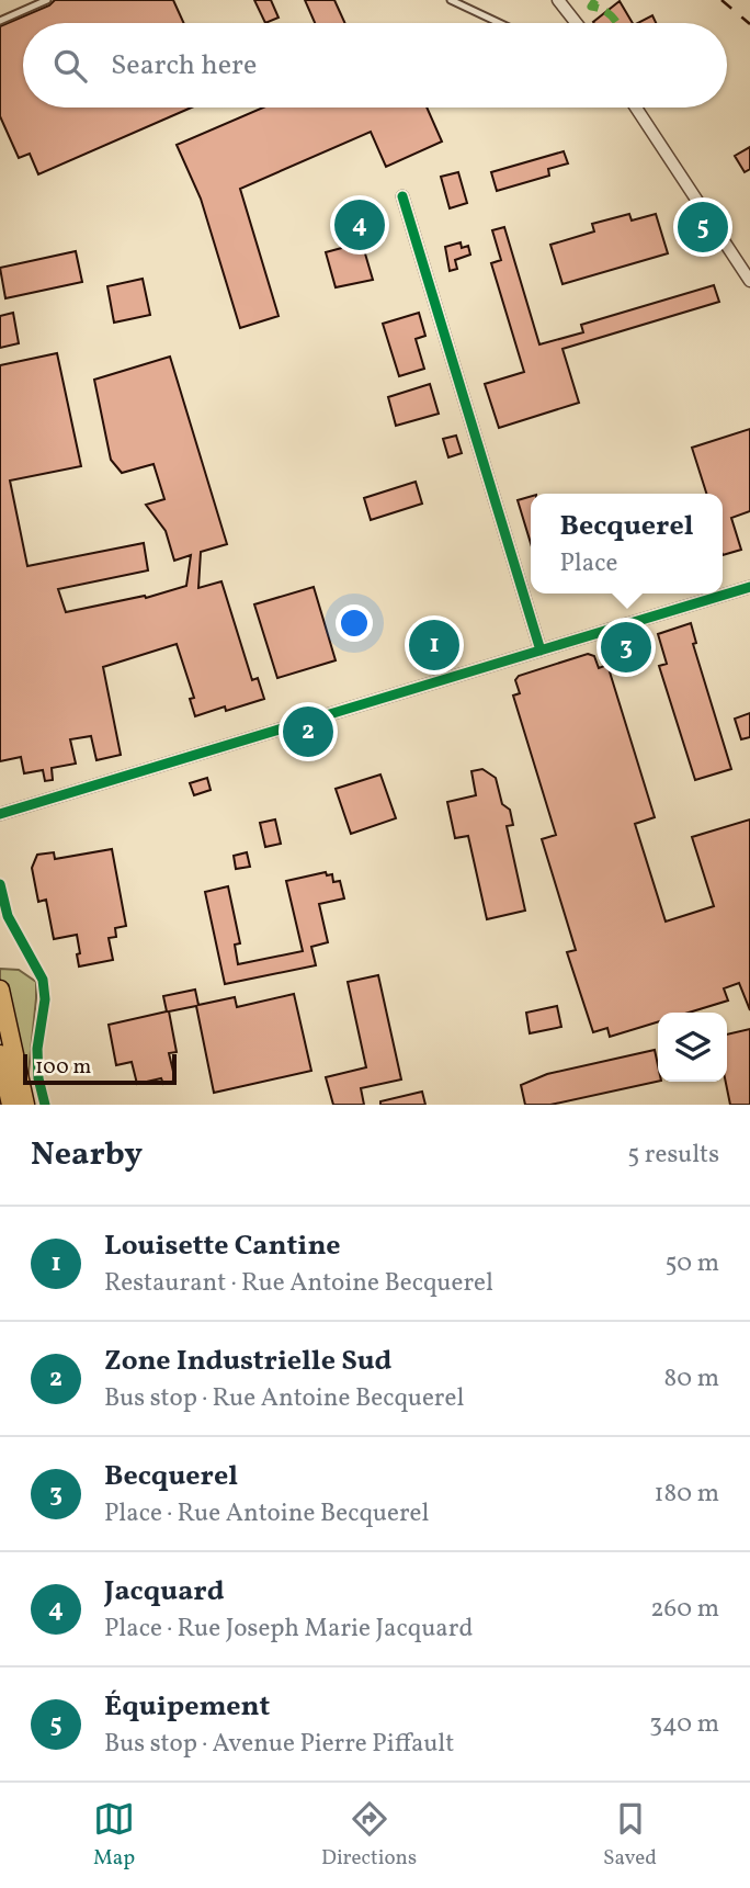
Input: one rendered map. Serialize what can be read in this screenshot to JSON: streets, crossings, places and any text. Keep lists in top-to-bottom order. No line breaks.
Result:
{"scale_bar":"100 m","page":{"search":"Search here","pins":["4","5","1","3","2"],"popup":["Becquerel","Place"],"scale":"100 m","heading":["Nearby","5 results"],"list":[{"mark":"1","name":"Louisette Cantine","note":"Restaurant · Rue Antoine Becquerel","value":"50 m"},{"mark":"2","name":"Zone Industrielle Sud","note":"Bus stop · Rue Antoine Becquerel","value":"80 m"},{"mark":"3","name":"Becquerel","note":"Place · Rue Antoine Becquerel","value":"180 m"},{"mark":"4","name":"Jacquard","note":"Place · Rue Joseph Marie Jacquard","value":"260 m"},{"mark":"5","name":"Équipement","note":"Bus stop · Avenue Pierre Piffault","value":"340 m"}],"nav":["Map","Directions","Saved"]}}
